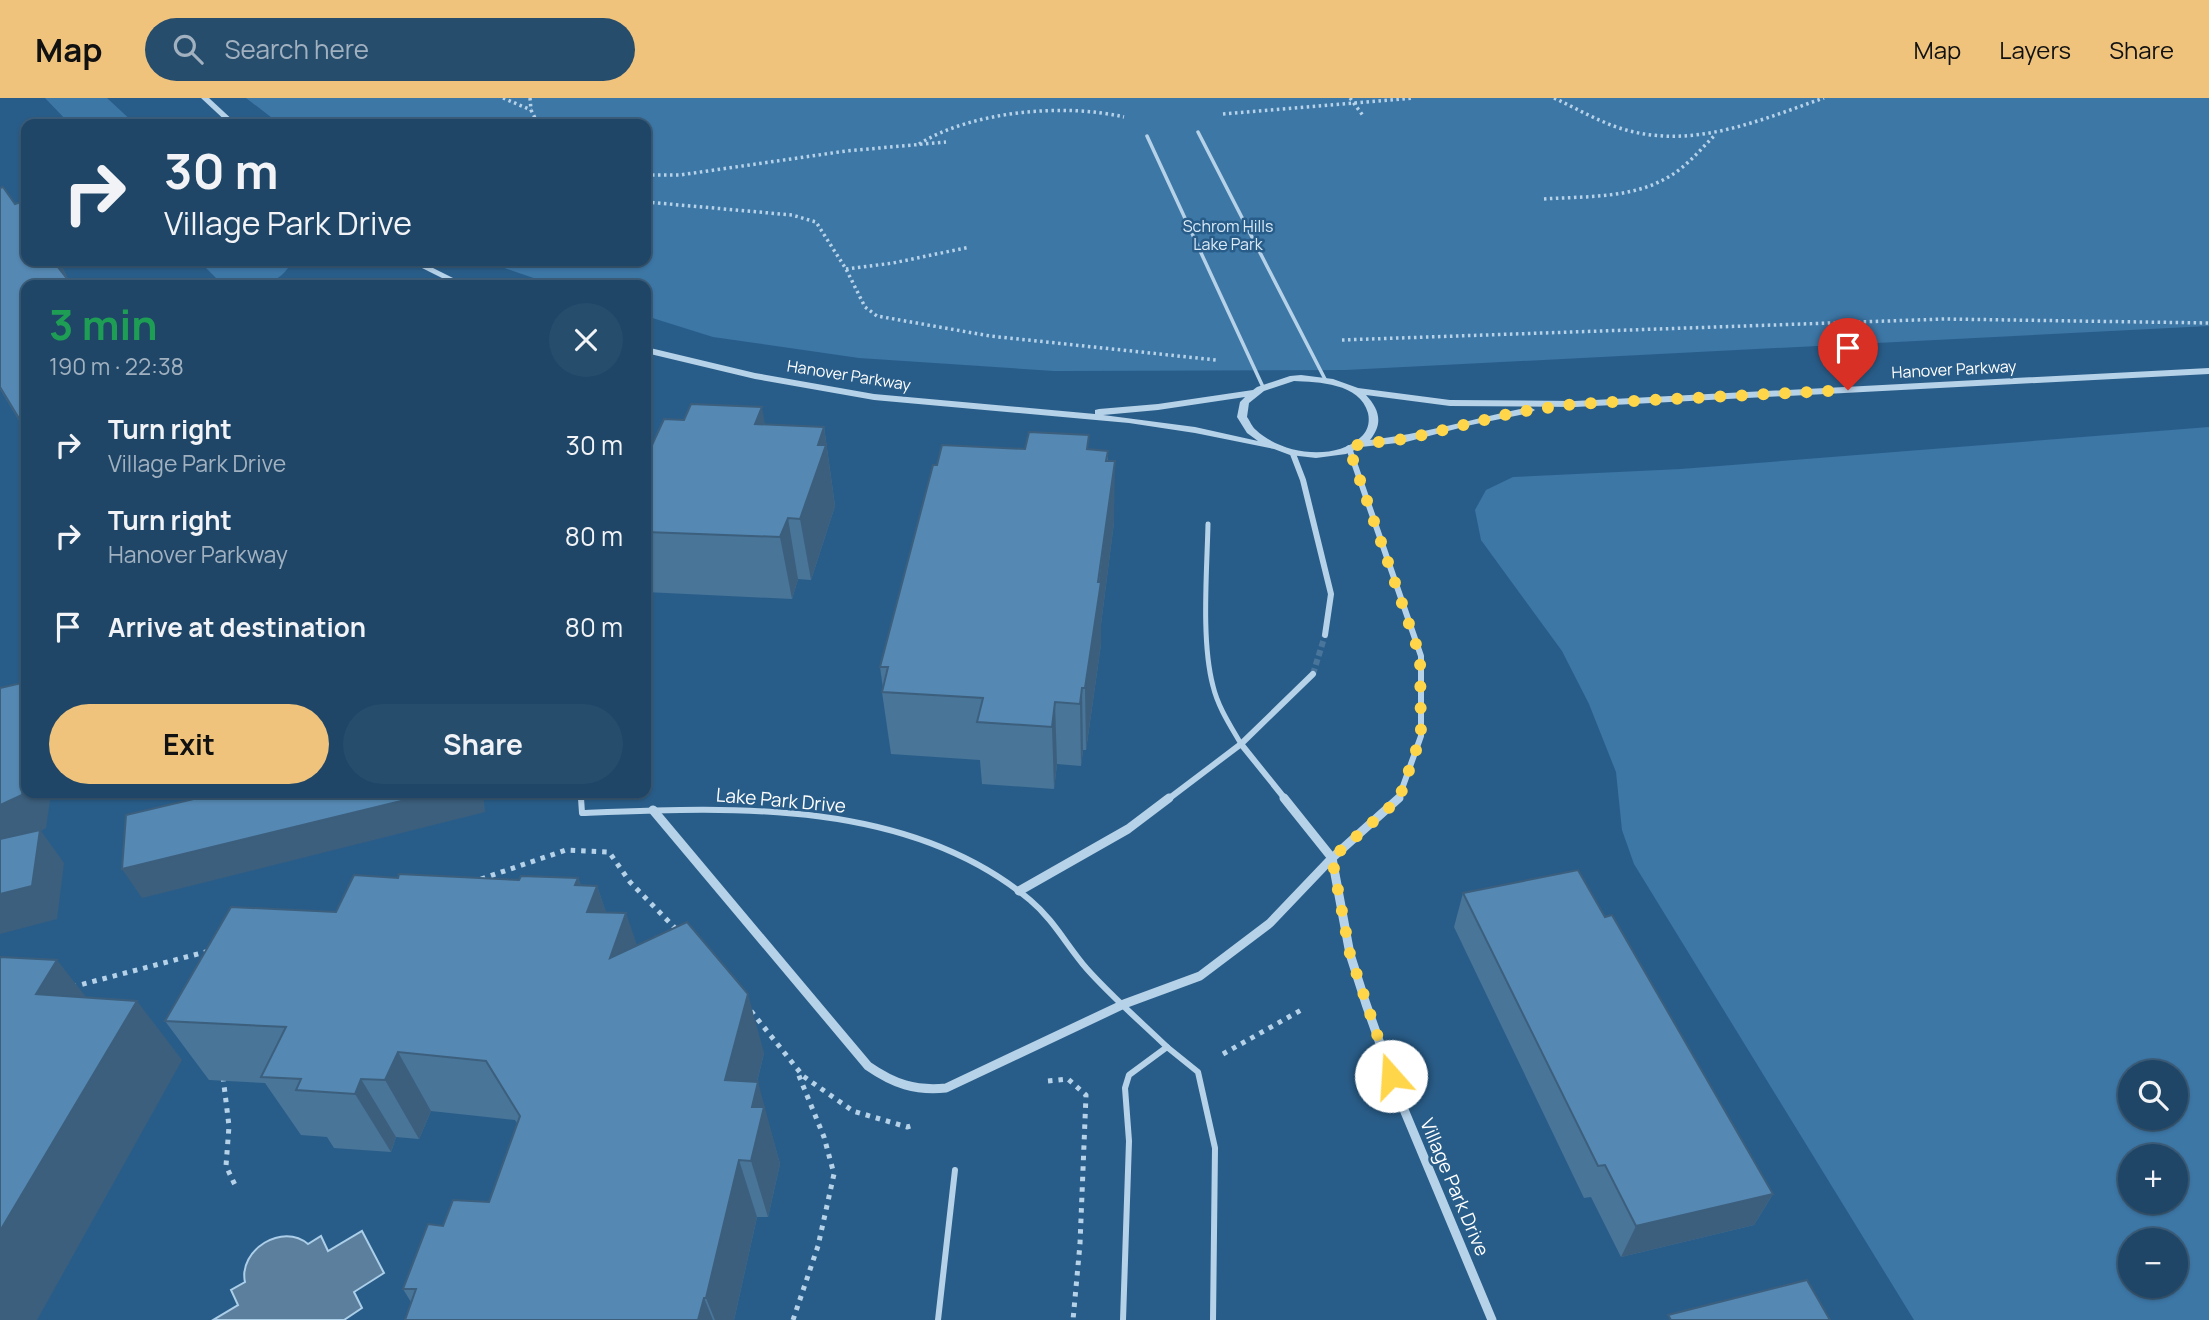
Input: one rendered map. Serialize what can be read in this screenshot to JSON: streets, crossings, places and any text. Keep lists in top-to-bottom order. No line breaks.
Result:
{"streets":{"street":["Hanover Parkway","Village Park Drive"],"lane":["Lake Park Drive"]},"parks":["Schrom Hills Lake Park"],"page":{"header":"Map","search":"Search here","nav":["Map","Layers","Share"],"turn":["30 m","Village Park Drive"],"heading":["3 min","190 m · 22:38"],"list":[{"name":"Turn right","note":"Village Park Drive","value":"30 m"},{"name":"Turn right","note":"Hanover Parkway","value":"80 m"},{"name":"Arrive at destination","value":"80 m"}],"buttons":["Exit","Share"],"map_buttons":["+","−"]}}
